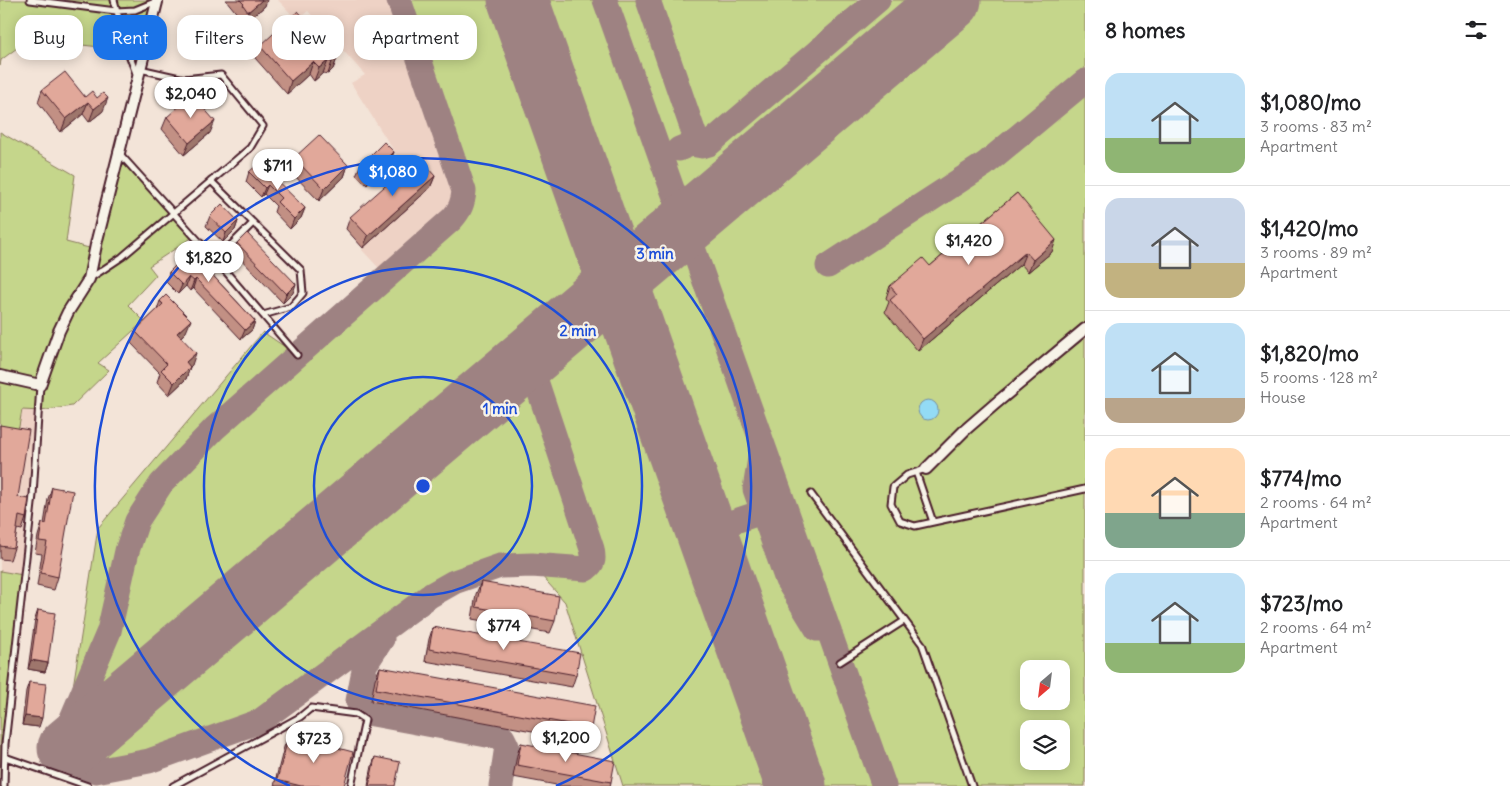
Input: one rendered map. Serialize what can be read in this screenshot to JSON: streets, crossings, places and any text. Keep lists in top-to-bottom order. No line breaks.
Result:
{"north":"bottom left","page":{"heading":"8 homes","chip":["Buy","Rent","Filters","New","Apartment"],"list":[{"name":"$1,080/mo","note":"3 rooms · 83 m² · Apartment"},{"name":"$1,420/mo","note":"3 rooms · 89 m² · Apartment"},{"name":"$1,820/mo","note":"5 rooms · 128 m² · House"},{"name":"$774/mo","note":"2 rooms · 64 m² · Apartment"},{"name":"$723/mo","note":"2 rooms · 64 m² · Apartment"}],"price":["$2,040","$711","$1,080","$1,420","$1,820","$774","$1,200","$723"]},"rings":["3 min","2 min","1 min"]}
